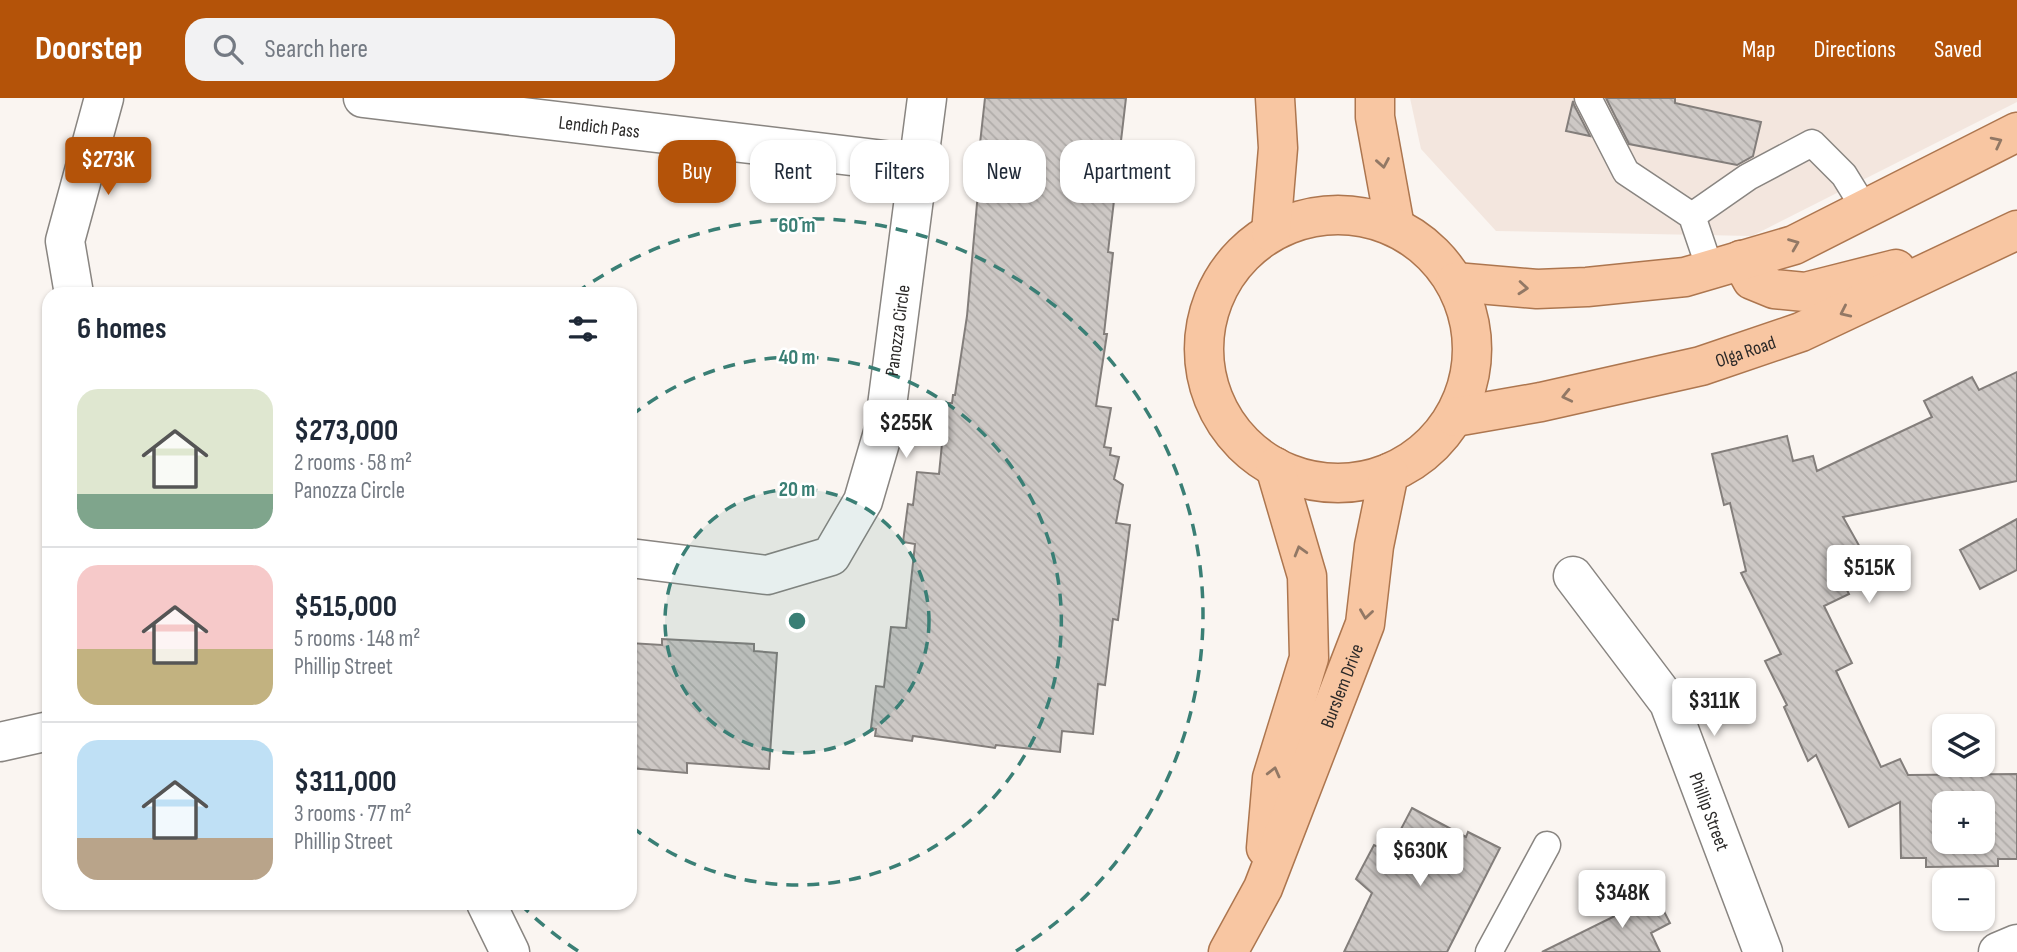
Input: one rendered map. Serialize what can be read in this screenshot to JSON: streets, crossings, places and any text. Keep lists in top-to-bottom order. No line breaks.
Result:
{"streets":{"main road":["Olga Road","Burslem Drive"],"street":["Lendich Pass","Panozza Circle","Phillip Street"]},"page":{"header":"Doorstep","search":"Search here","nav":["Map","Directions","Saved"],"price":["$273K","$255K","$515K","$311K","$630K","$348K"],"chip":["Buy","Rent","Filters","New","Apartment"],"heading":"6 homes","list":[{"name":"$273,000","note":"2 rooms · 58 m² · Panozza Circle"},{"name":"$515,000","note":"5 rooms · 148 m² · Phillip Street"},{"name":"$311,000","note":"3 rooms · 77 m² · Phillip Street"}],"map_buttons":["+","−"]},"rings":["60 m","40 m","20 m"]}
